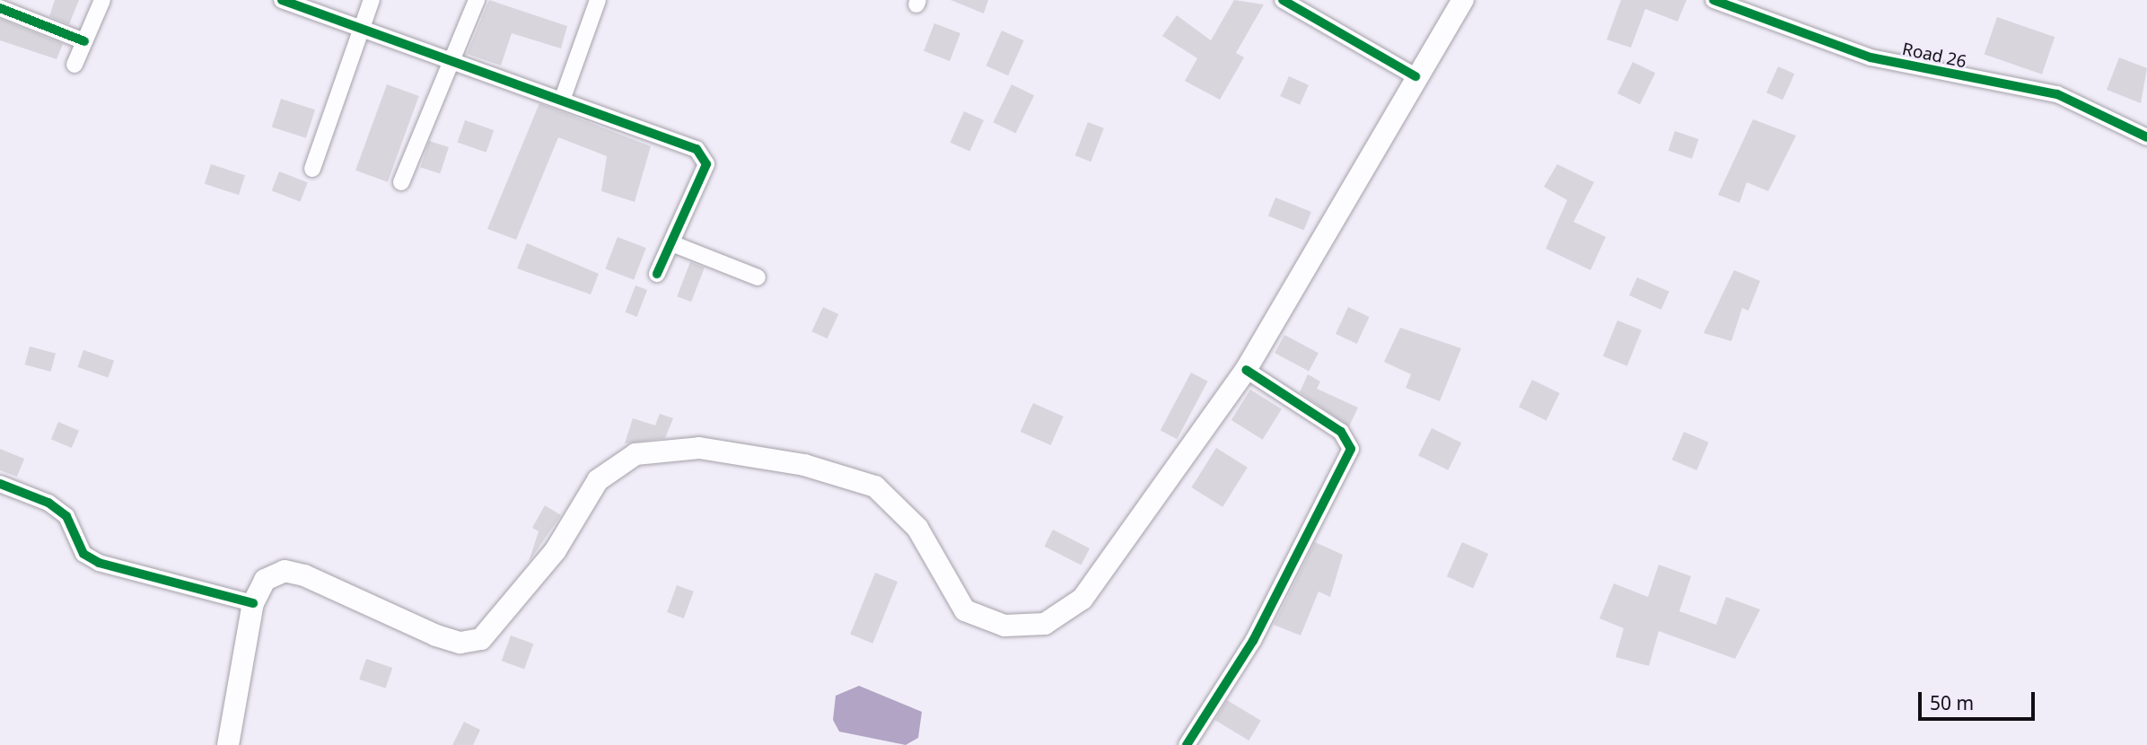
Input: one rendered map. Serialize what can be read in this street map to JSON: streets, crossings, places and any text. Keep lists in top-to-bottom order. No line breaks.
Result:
{"streets":{"street":["Road 26"]},"scale_bar":"50 m"}
